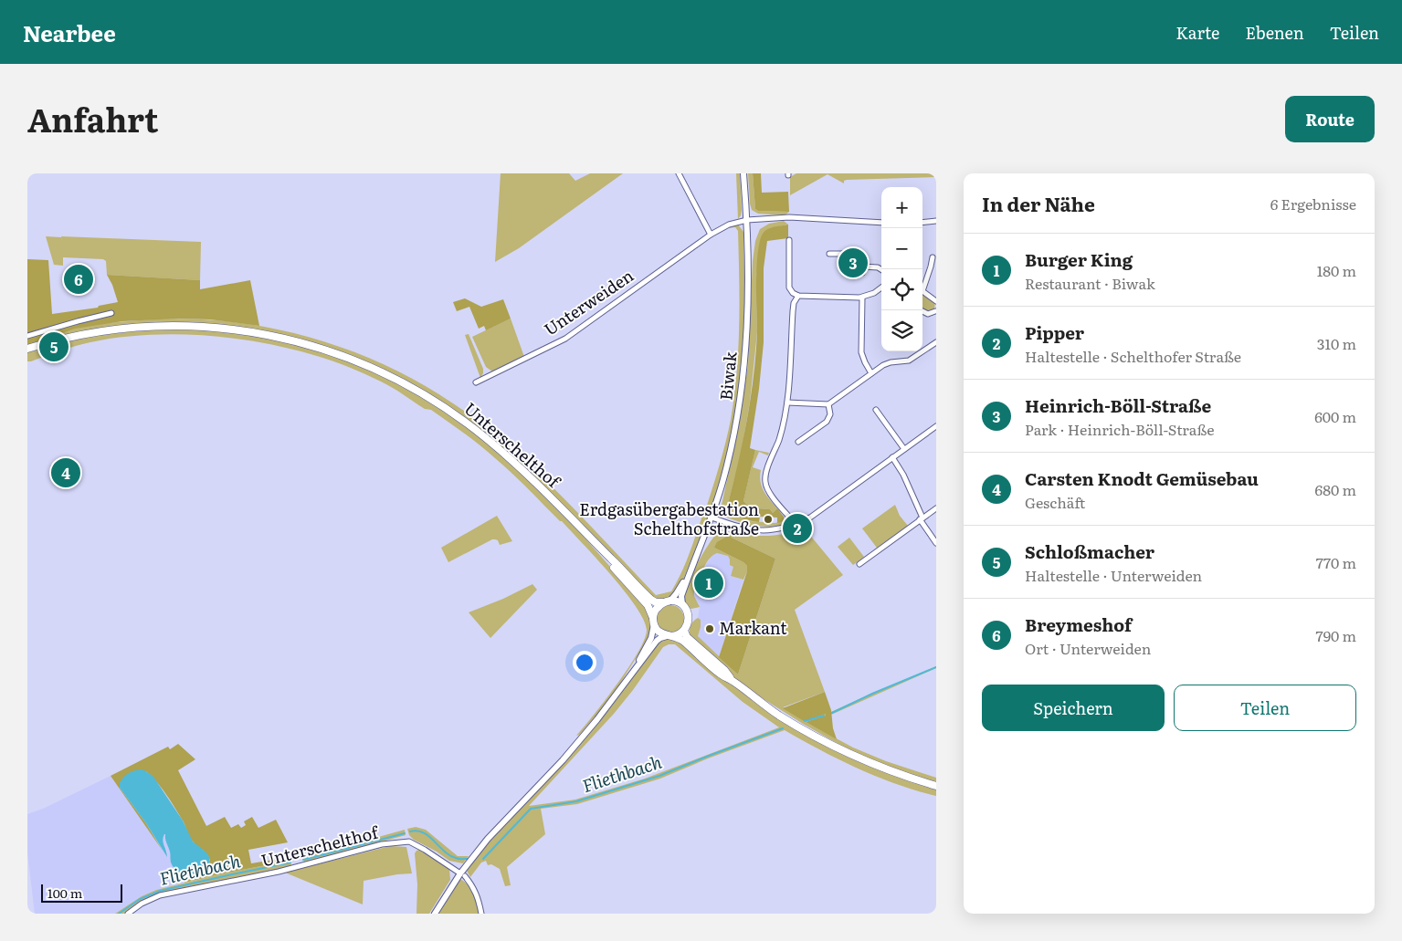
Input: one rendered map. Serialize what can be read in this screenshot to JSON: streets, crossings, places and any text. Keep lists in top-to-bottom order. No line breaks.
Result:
{"streets":{"main road":["Unterschelthof"],"street":["Unterweiden","Biwak"]},"crossings":[["Unterweiden","Biwak"],["Biwak","Unterschelthof"]],"water":["Fliethbach"],"places":["Erdgasübergabestation Schelthofstraße","Markant"],"scale_bar":"100 m","page":{"header":"Nearbee","nav":["Karte","Ebenen","Teilen"],"title":"Anfahrt","buttons":["Route",["Speichern","Teilen"]],"heading":["In der Nähe","6 Ergebnisse"],"map_buttons":["+","−"],"list":[{"mark":"1","name":"Burger King","note":"Restaurant · Biwak","value":"180 m"},{"mark":"2","name":"Pipper","note":"Haltestelle · Schelthofer Straße","value":"310 m"},{"mark":"3","name":"Heinrich-Böll-Straße","note":"Park · Heinrich-Böll-Straße","value":"600 m"},{"mark":"4","name":"Carsten Knodt Gemüsebau","note":"Geschäft","value":"680 m"},{"mark":"5","name":"Schloßmacher","note":"Haltestelle · Unterweiden","value":"770 m"},{"mark":"6","name":"Breymeshof","note":"Ort · Unterweiden","value":"790 m"}],"pins":["3","6","5","4","2","1"],"scale":"100 m"}}
